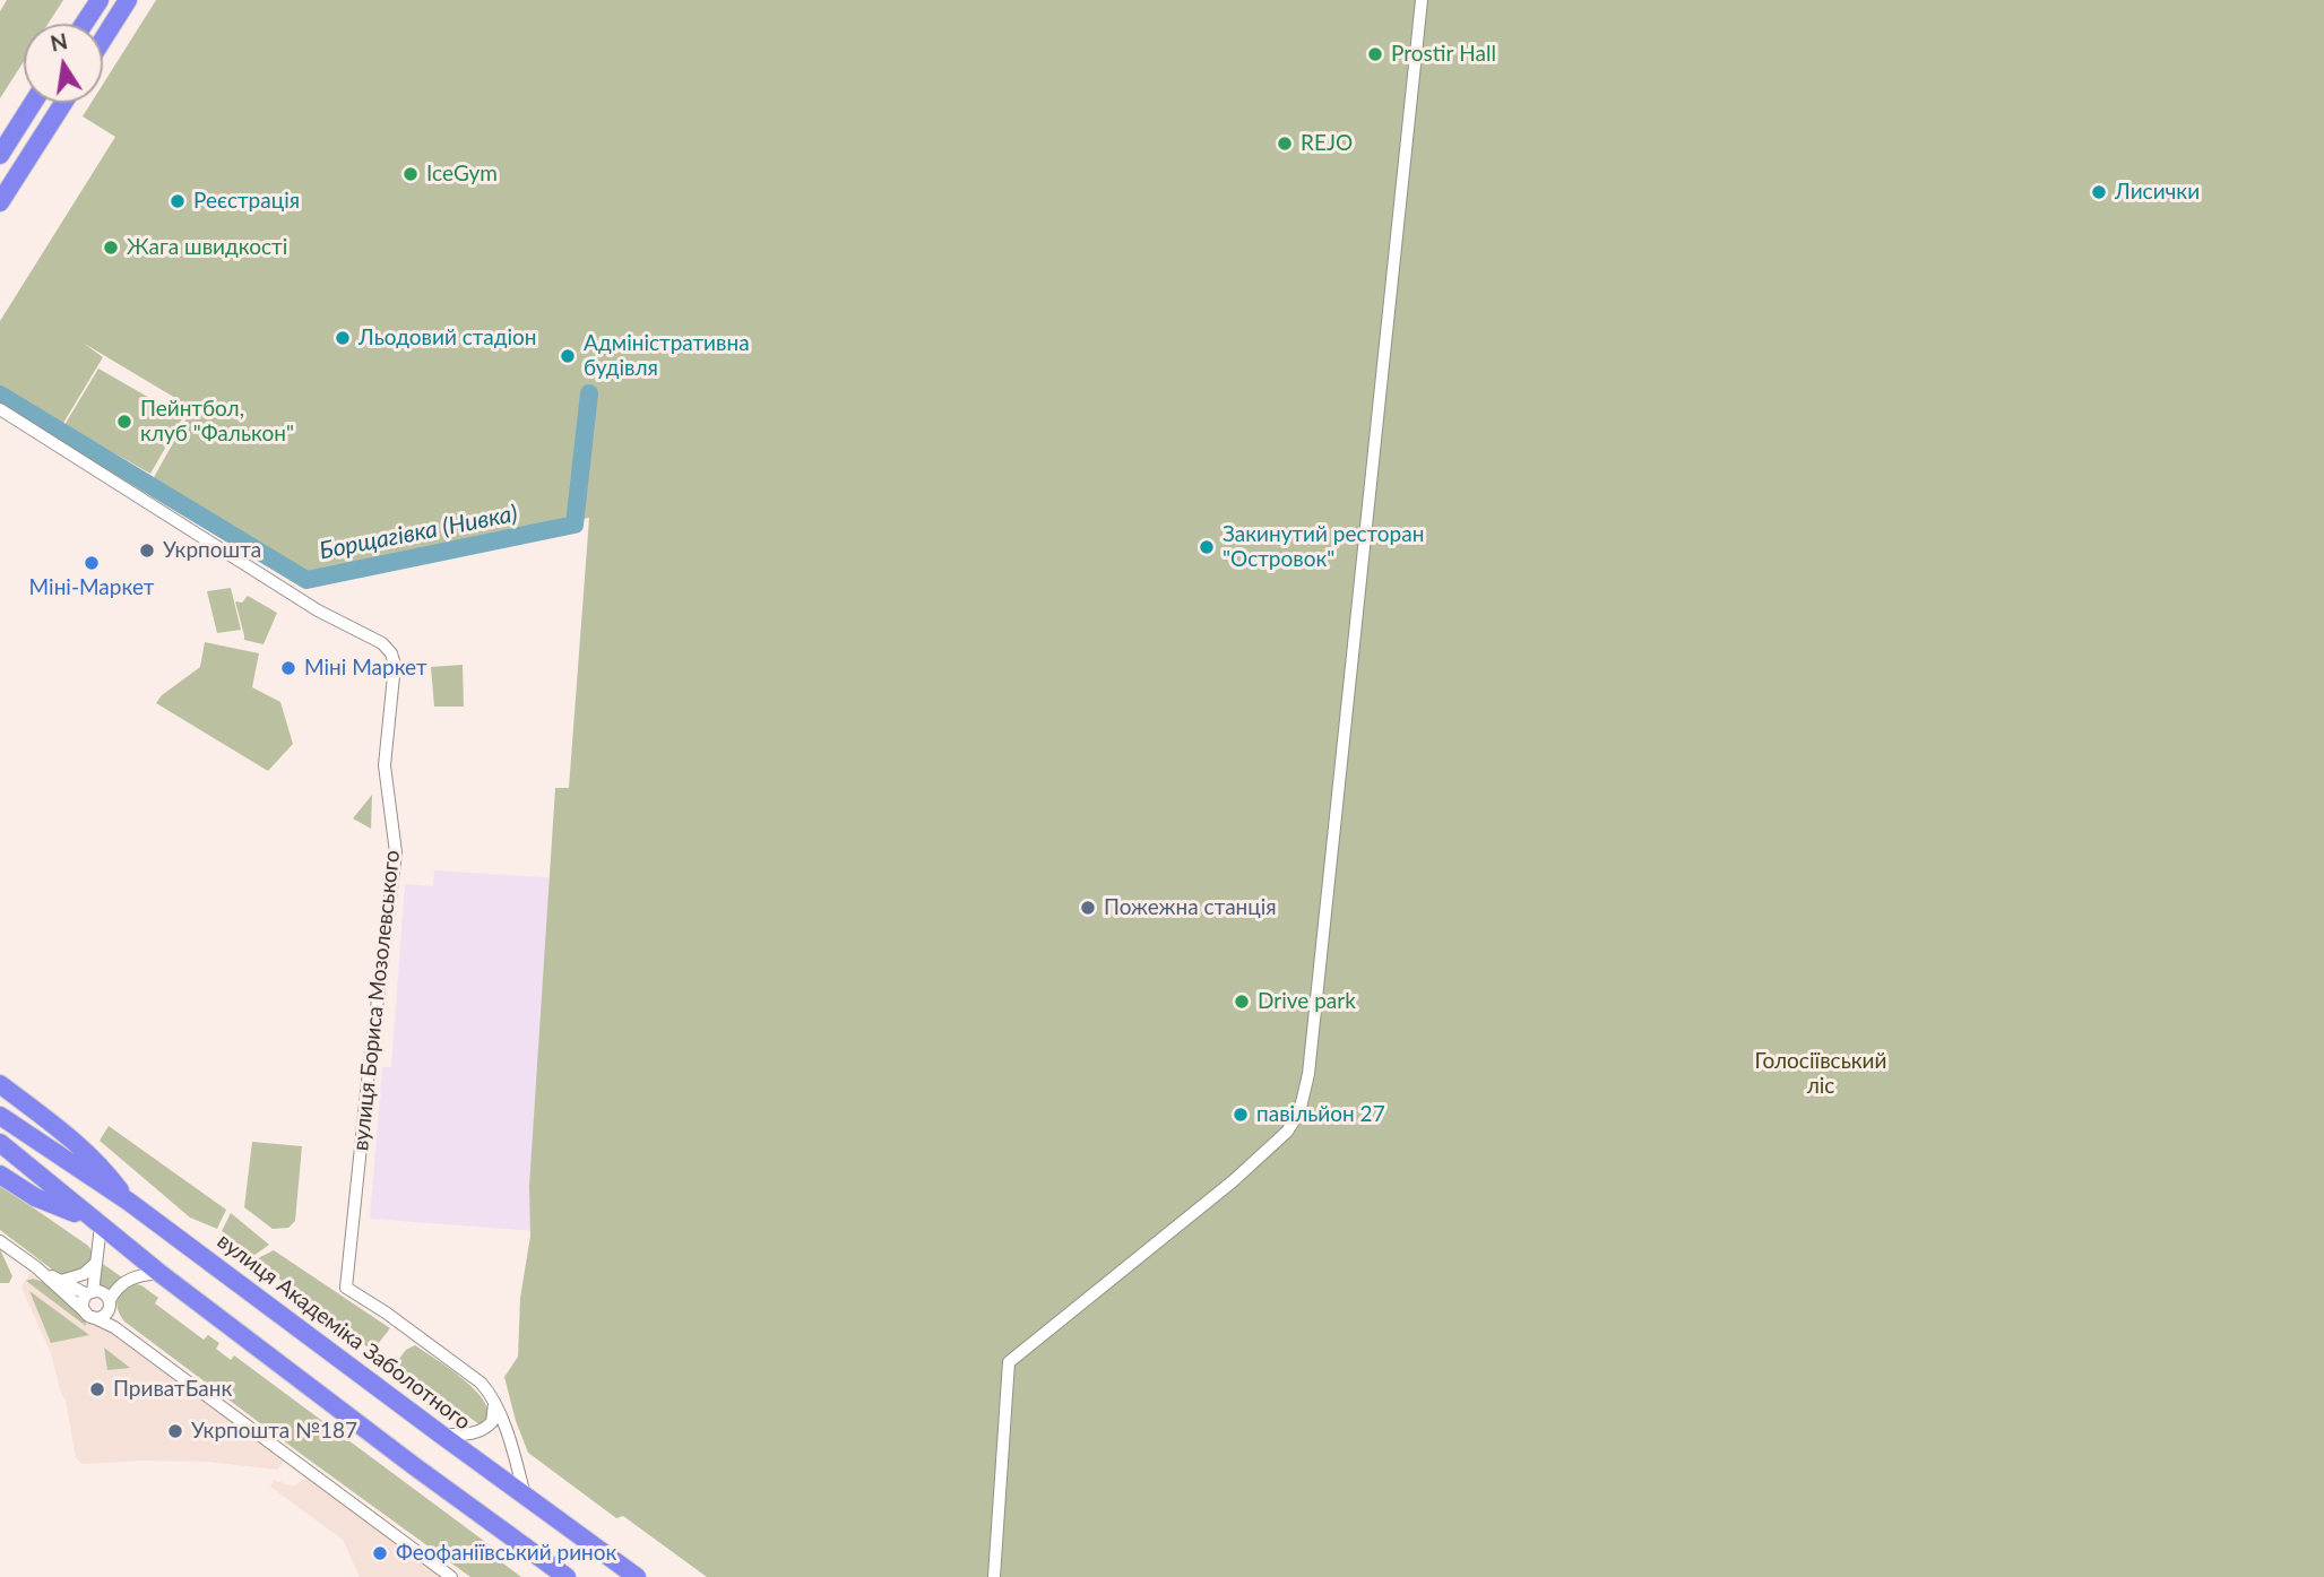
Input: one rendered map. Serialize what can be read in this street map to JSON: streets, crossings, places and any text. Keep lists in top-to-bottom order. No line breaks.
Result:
{"streets":{"highway":["вулиця Академіка Заболотного"],"street":["вулиця Бориса Мозолевського"]},"water":["Борщагівка (Нивка)"],"parks":["Голосіївський ліс"],"places":["Prostir Hall","REJO","IceGym","Лисички","Реєстрація","Жага швидкості","Льодовий стадіон","Адміністративна будівля","Пейнтбол, клуб \"Фалькон\"","Закинутий ресторан \"Островок\"","Укрпошта","Міні-Маркет","Міні Маркет","Пожежна станція","Drive park","павільйон 27","ПриватБанк","Укрпошта №187","Феофаніївський ринок"],"north":"top"}
